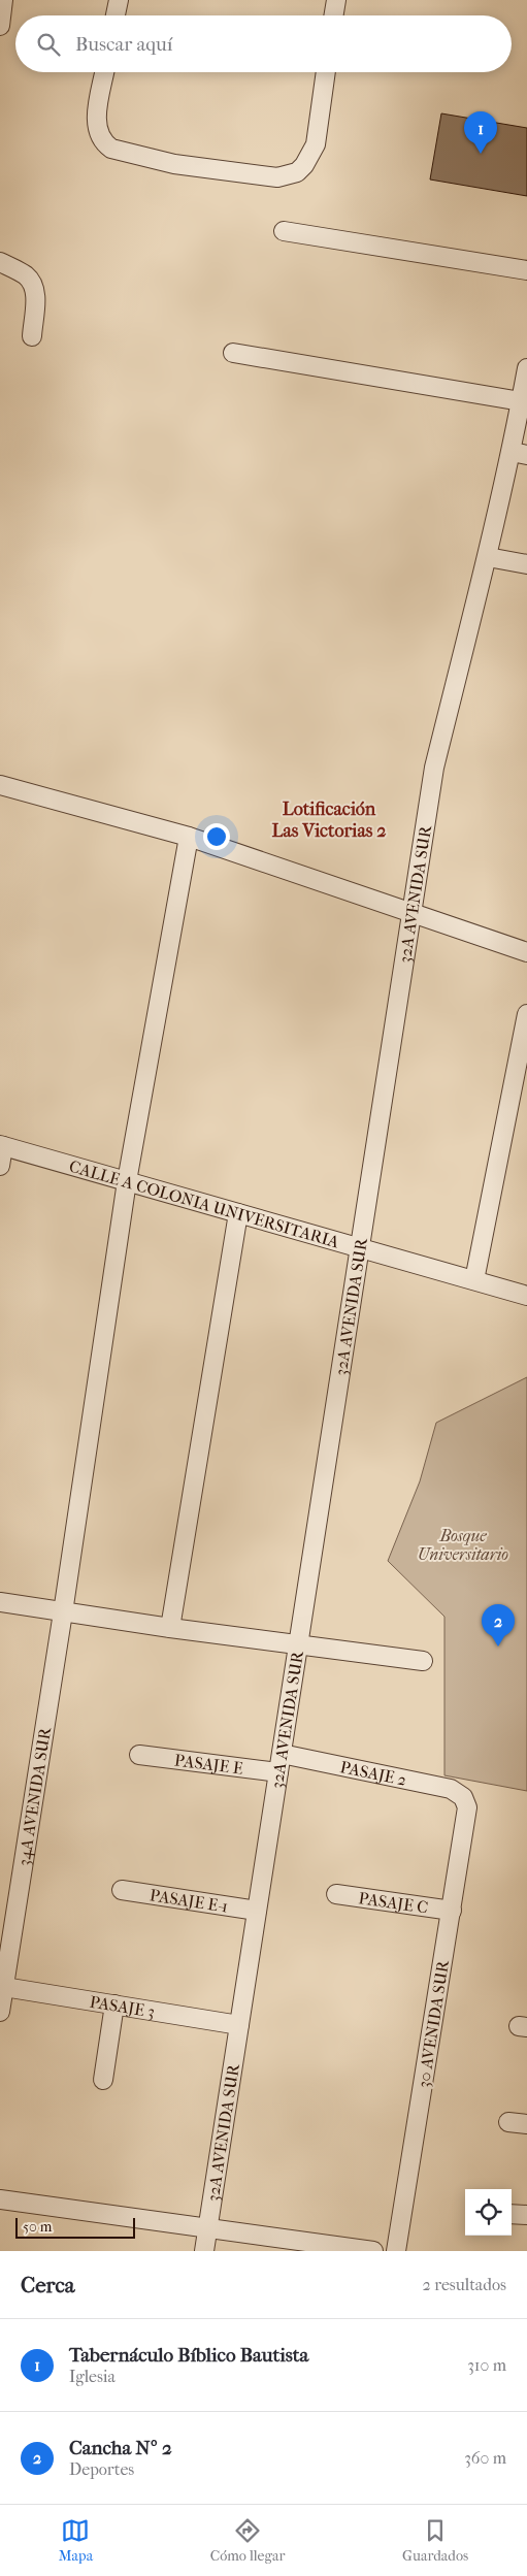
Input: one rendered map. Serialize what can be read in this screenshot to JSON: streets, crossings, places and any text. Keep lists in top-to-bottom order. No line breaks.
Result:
{"streets":{"street":["32A AVENIDA SUR","CALLE A COLONIA UNIVERSITARIA","PASAJE E","PASAJE 2","34A AVENIDA SUR","PASAJE E-1","PASAJE C","PASAJE 3","30 AVENIDA SUR"]},"crossings":[["32A AVENIDA SUR","CALLE A COLONIA UNIVERSITARIA"],["32A AVENIDA SUR","PASAJE E"],["32A AVENIDA SUR","PASAJE 2"],["32A AVENIDA SUR","PASAJE E-1"],["32A AVENIDA SUR","PASAJE 3"],["CALLE A COLONIA UNIVERSITARIA","34A AVENIDA SUR"],["PASAJE 2","30 AVENIDA SUR"],["34A AVENIDA SUR","PASAJE 3"],["PASAJE C","30 AVENIDA SUR"]],"districts":["Lotificación Las Victorias 2"],"parks":["Bosque Universitario"],"scale_bar":"50 m","page":{"search":"Buscar aquí","pins":["1","2"],"scale":"50 m","heading":["Cerca","2 resultados"],"list":[{"mark":"1","name":"Tabernáculo Bíblico Bautista","note":"Iglesia","value":"310 m"},{"mark":"2","name":"Cancha Nº 2","note":"Deportes","value":"360 m"}],"nav":["Mapa","Cómo llegar","Guardados"]}}
